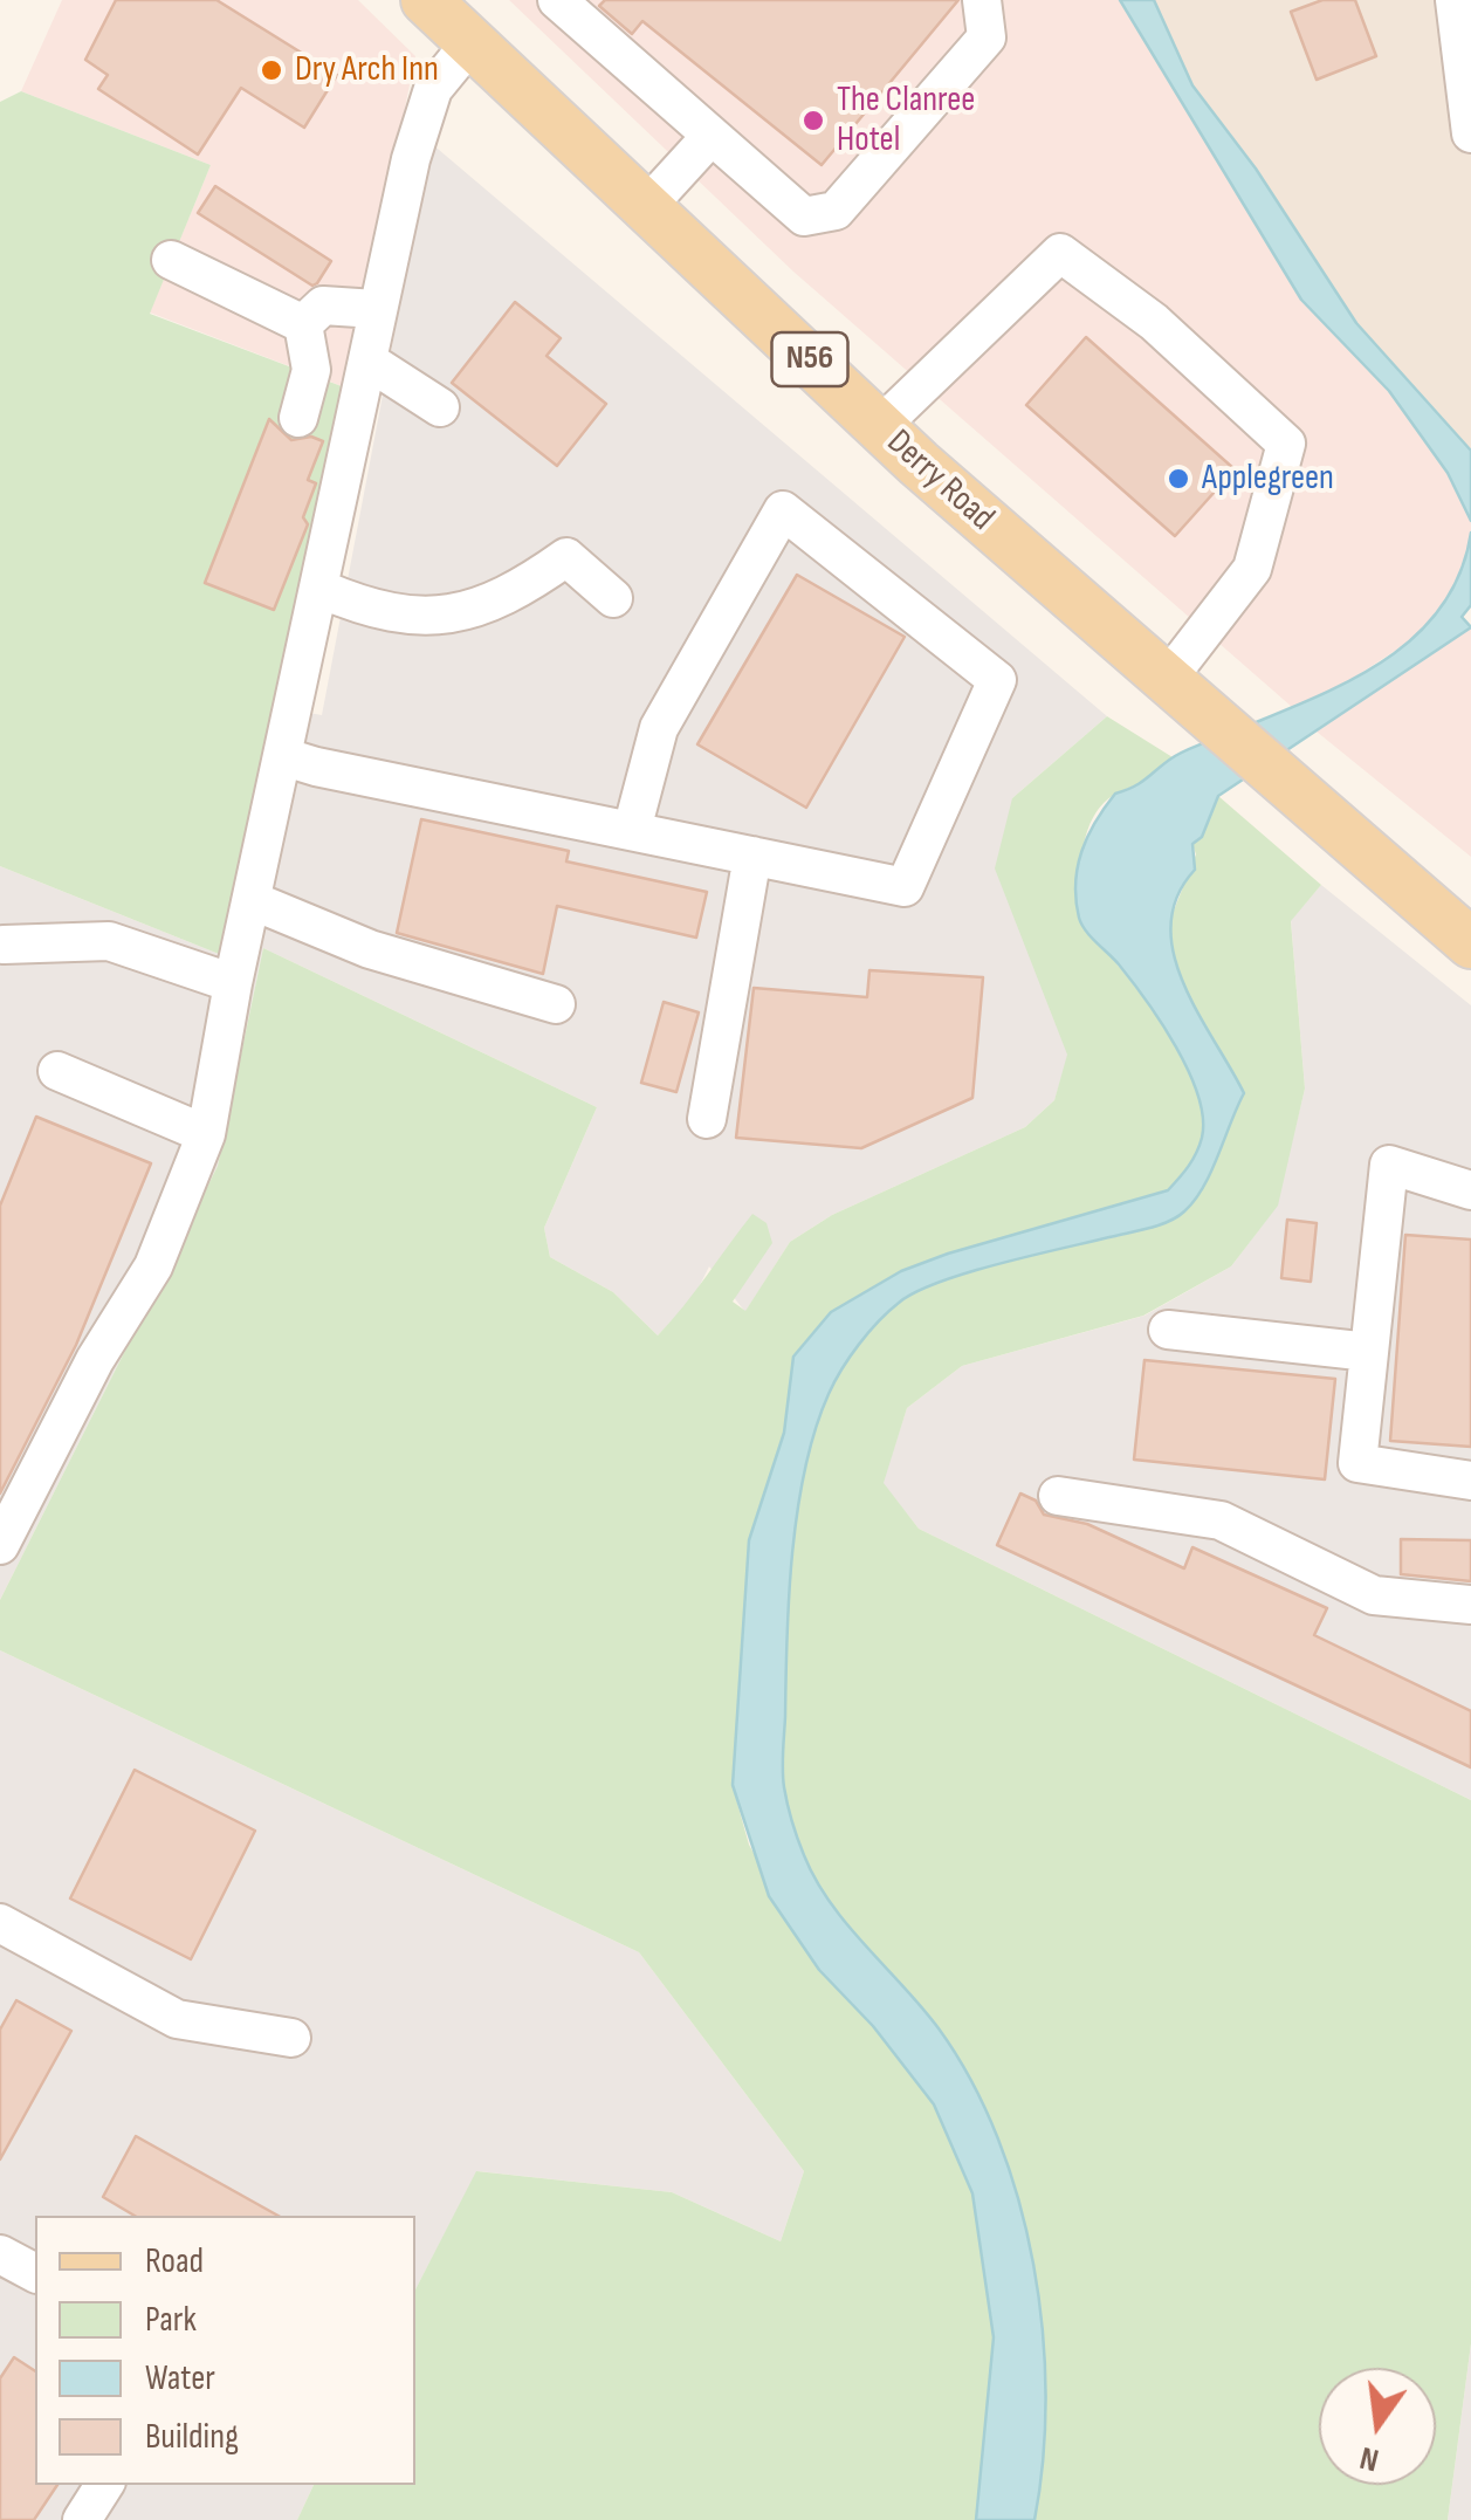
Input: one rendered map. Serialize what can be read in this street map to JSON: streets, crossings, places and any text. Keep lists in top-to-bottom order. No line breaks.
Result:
{"streets":{"main road":["N56","Derry Road"]},"places":["Dry Arch Inn","The Clanree Hotel","Applegreen"],"legend":["Road","Park","Water","Building"],"north":"bottom"}
